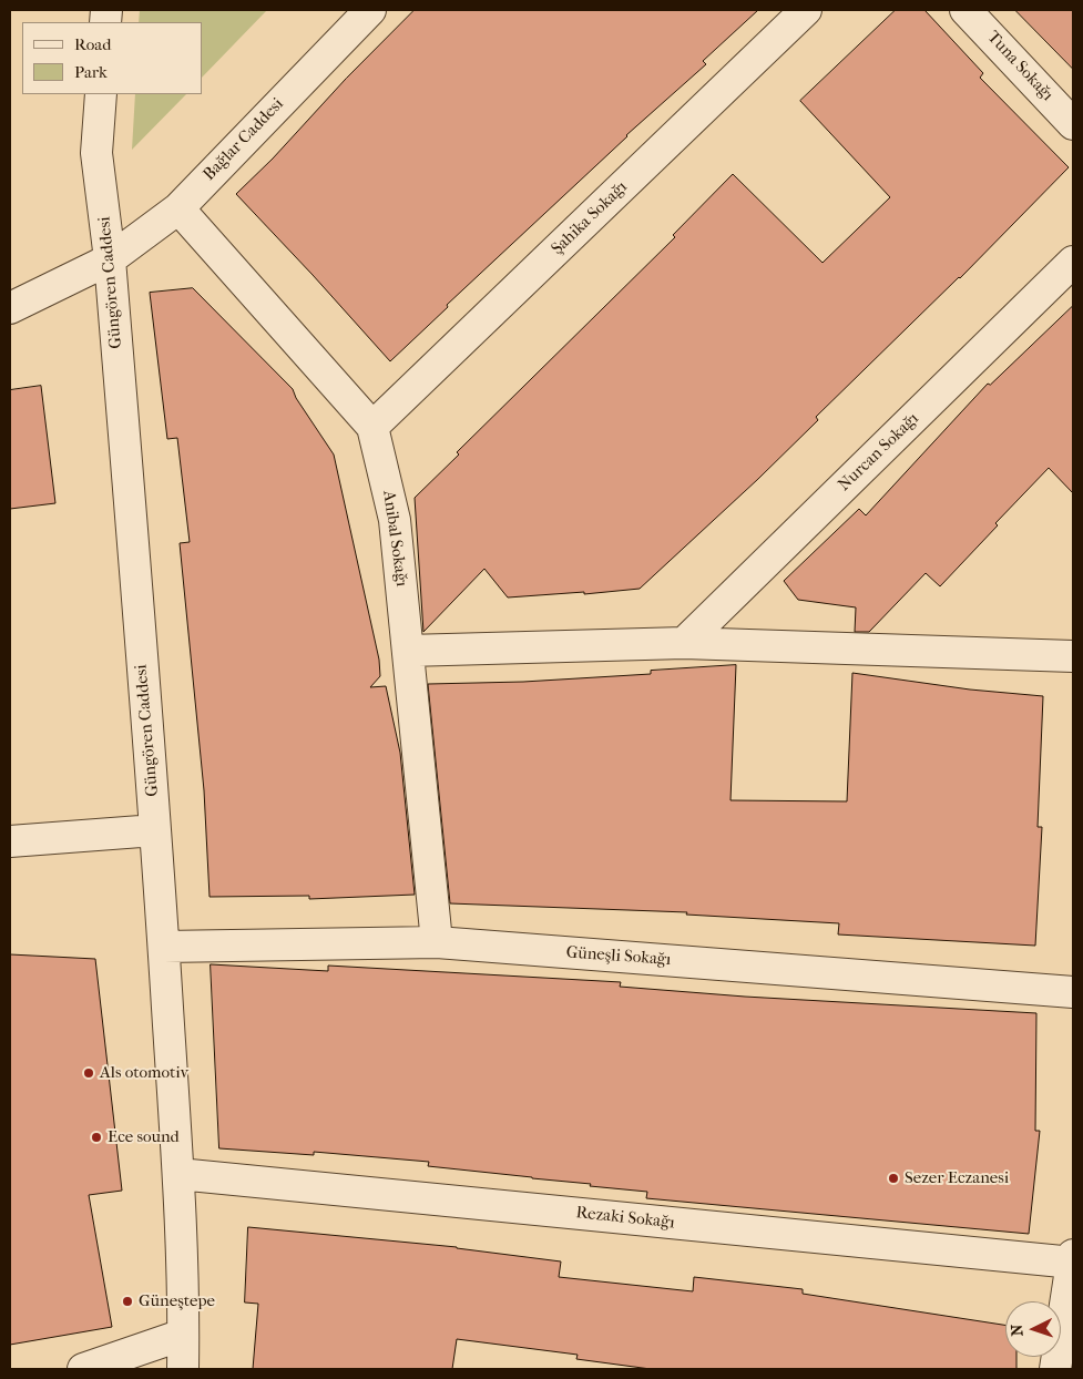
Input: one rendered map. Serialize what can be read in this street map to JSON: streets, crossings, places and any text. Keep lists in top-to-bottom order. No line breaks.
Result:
{"streets":{"street":["Tuna Sokağı","Bağlar Caddesi","Şahika Sokağı","Güngören Caddesi","Nurcan Sokağı","Anibal Sokağı","Güneşli Sokağı","Rezaki Sokağı"]},"crossings":[["Bağlar Caddesi","Güngören Caddesi"],["Bağlar Caddesi","Anibal Sokağı"],["Şahika Sokağı","Anibal Sokağı"],["Güngören Caddesi","Güneşli Sokağı"],["Güngören Caddesi","Rezaki Sokağı"],["Anibal Sokağı","Güneşli Sokağı"]],"places":["Als otomotiv","Ece sound","Sezer Eczanesi","Güneştepe"],"legend":["Road","Park"],"north":"left"}
